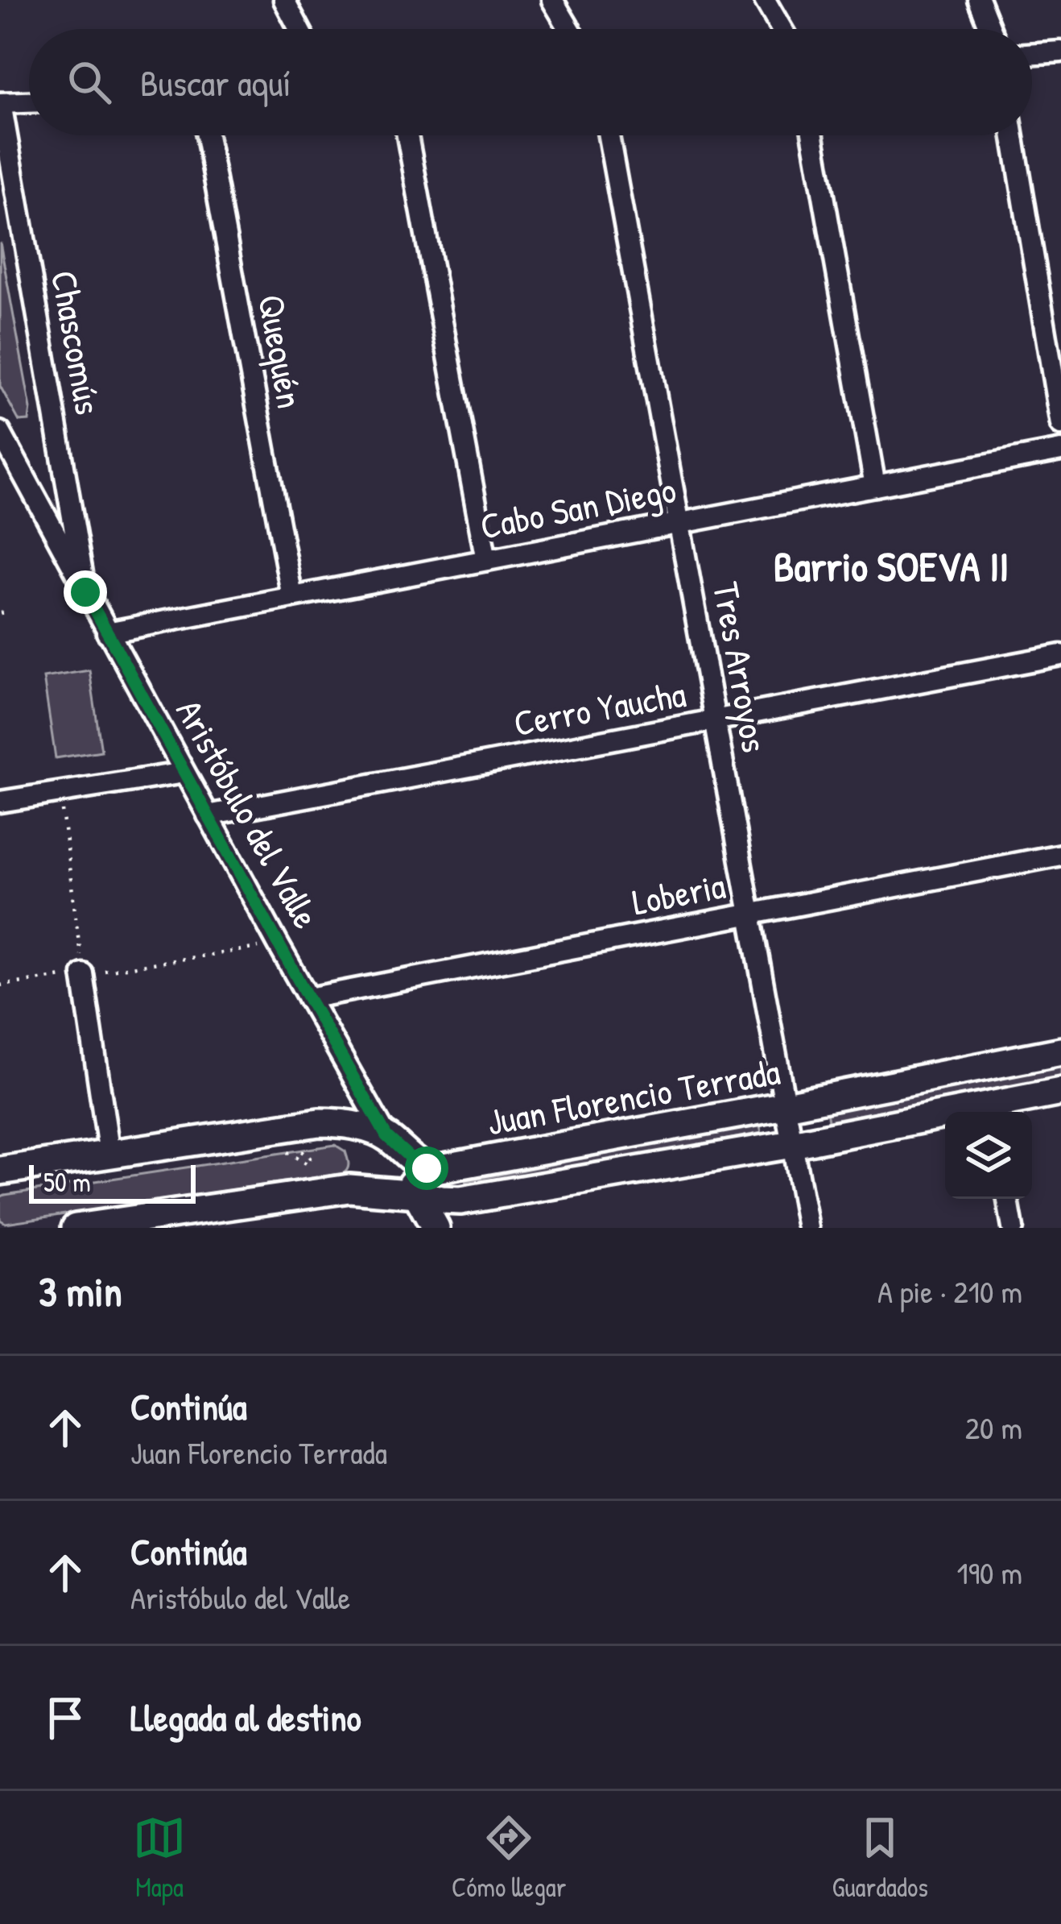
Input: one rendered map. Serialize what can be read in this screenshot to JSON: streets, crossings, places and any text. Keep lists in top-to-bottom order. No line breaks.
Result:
{"streets":{"street":["Chascomús","Quequén","Cabo San Diego","Tres Arroyos","Cerro Yaucha","Aristóbulo del Valle","Loberia","Juan Florencio Terrada"]},"crossings":[["Chascomús","Aristóbulo del Valle"],["Quequén","Cabo San Diego"],["Cabo San Diego","Tres Arroyos"],["Cabo San Diego","Aristóbulo del Valle"],["Tres Arroyos","Cerro Yaucha"],["Tres Arroyos","Loberia"],["Tres Arroyos","Juan Florencio Terrada"],["Cerro Yaucha","Aristóbulo del Valle"],["Aristóbulo del Valle","Loberia"],["Aristóbulo del Valle","Juan Florencio Terrada"]],"districts":["Barrio SOEVA II"],"scale_bar":"50 m","page":{"search":"Buscar aquí","scale":"50 m","heading":["3 min","A pie · 210 m"],"list":[["Continúa","Juan Florencio Terrada","20 m"],["Continúa","Aristóbulo del Valle","190 m"],"Llegada al destino"],"nav":["Mapa","Cómo llegar","Guardados"]}}
